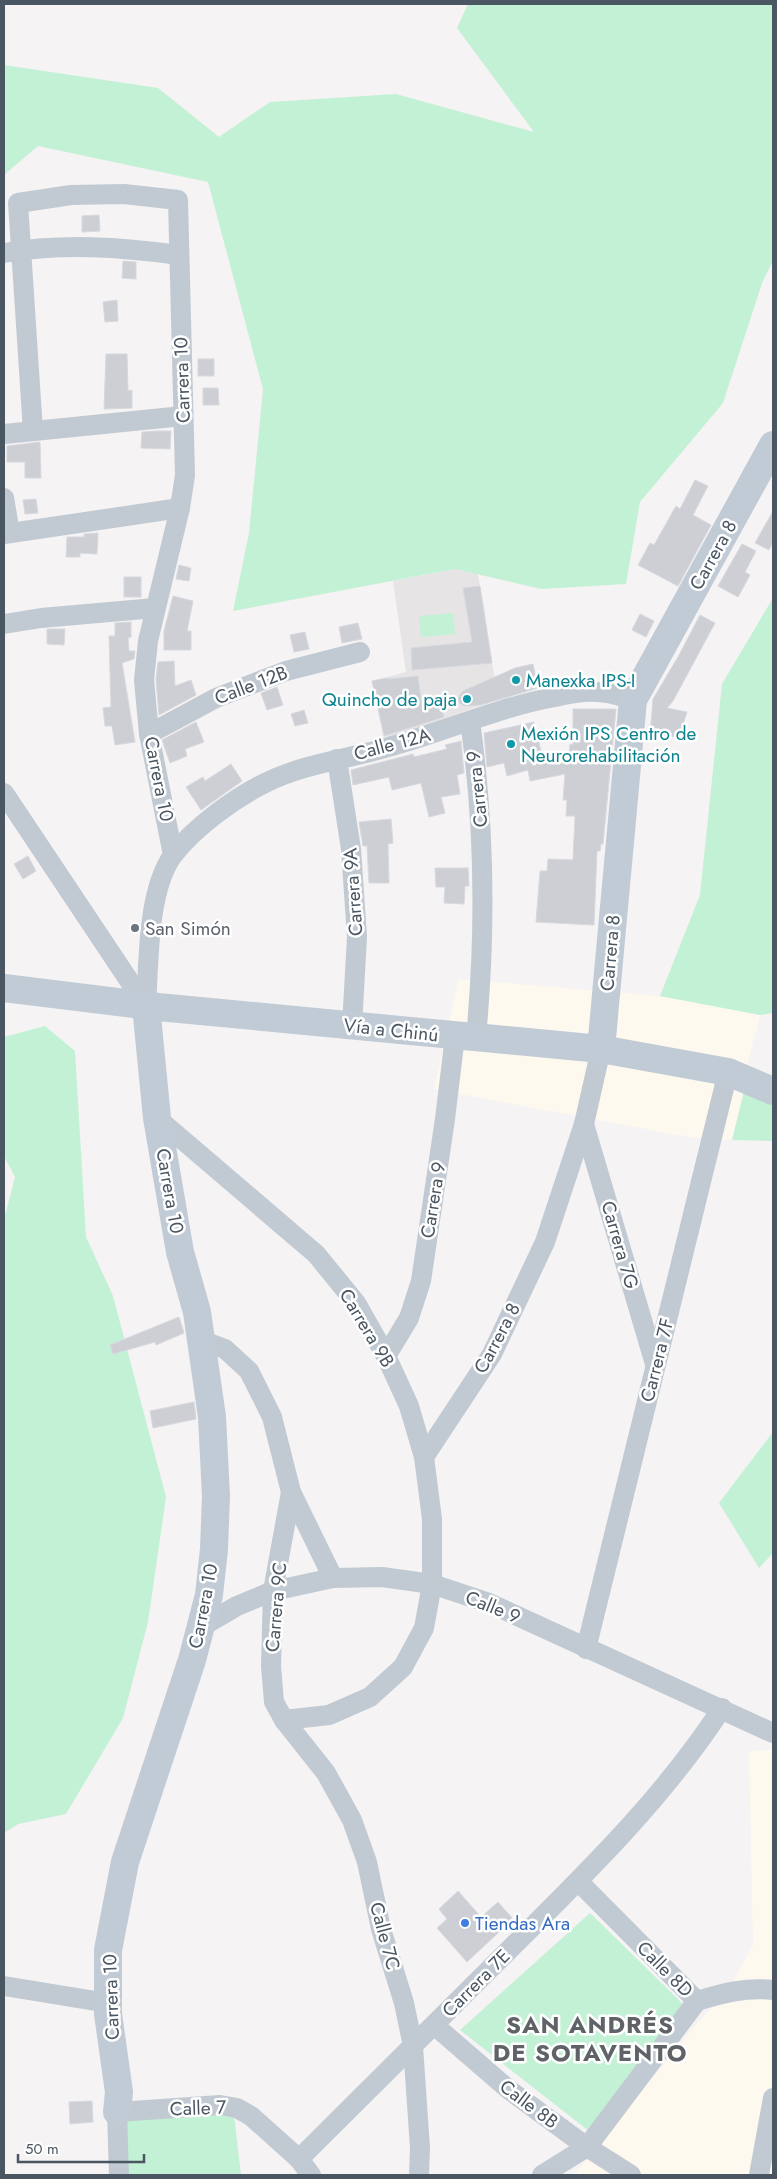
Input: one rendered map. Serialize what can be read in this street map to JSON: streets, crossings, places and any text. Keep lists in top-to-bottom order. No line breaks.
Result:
{"streets":{"street":["Carrera 10","Carrera 8","Calle 12B","Calle 12A","Carrera 9","Carrera 9A","Vía a Chinú","Carrera 7G","Carrera 9B","Carrera 7F","Carrera 9C","Calle 9","Calle 7C","Calle 8D","Carrera 7E","Calle 8B","Calle 7"]},"crossings":[["Carrera 10","Calle 12B"],["Carrera 10","Calle 12A"],["Carrera 10","Vía a Chinú"],["Carrera 10","Carrera 9B"],["Carrera 10","Carrera 9C"],["Carrera 10","Calle 9"],["Carrera 10","Calle 7"],["Carrera 8","Calle 12A"],["Carrera 8","Vía a Chinú"],["Carrera 8","Carrera 7G"],["Carrera 8","Carrera 9B"],["Calle 12A","Carrera 9"],["Calle 12A","Carrera 9A"],["Carrera 9","Vía a Chinú"],["Carrera 9","Carrera 9B"],["Carrera 9A","Vía a Chinú"],["Vía a Chinú","Carrera 7F"],["Carrera 7G","Carrera 7F"],["Carrera 9B","Calle 9"],["Carrera 7F","Calle 9"],["Carrera 9C","Calle 9"],["Carrera 9C","Calle 7C"],["Calle 9","Carrera 7E"],["Calle 7C","Carrera 7E"],["Calle 8D","Carrera 7E"],["Carrera 7E","Calle 8B"],["Carrera 7E","Calle 7"]],"districts":["SAN ANDRÉS DE SOTAVENTO"],"places":["Manexka IPS-I","Quincho de paja","Mexión IPS Centro de Neurorehabilitación","San Simón","Tiendas Ara"],"scale_bar":"50 m"}
